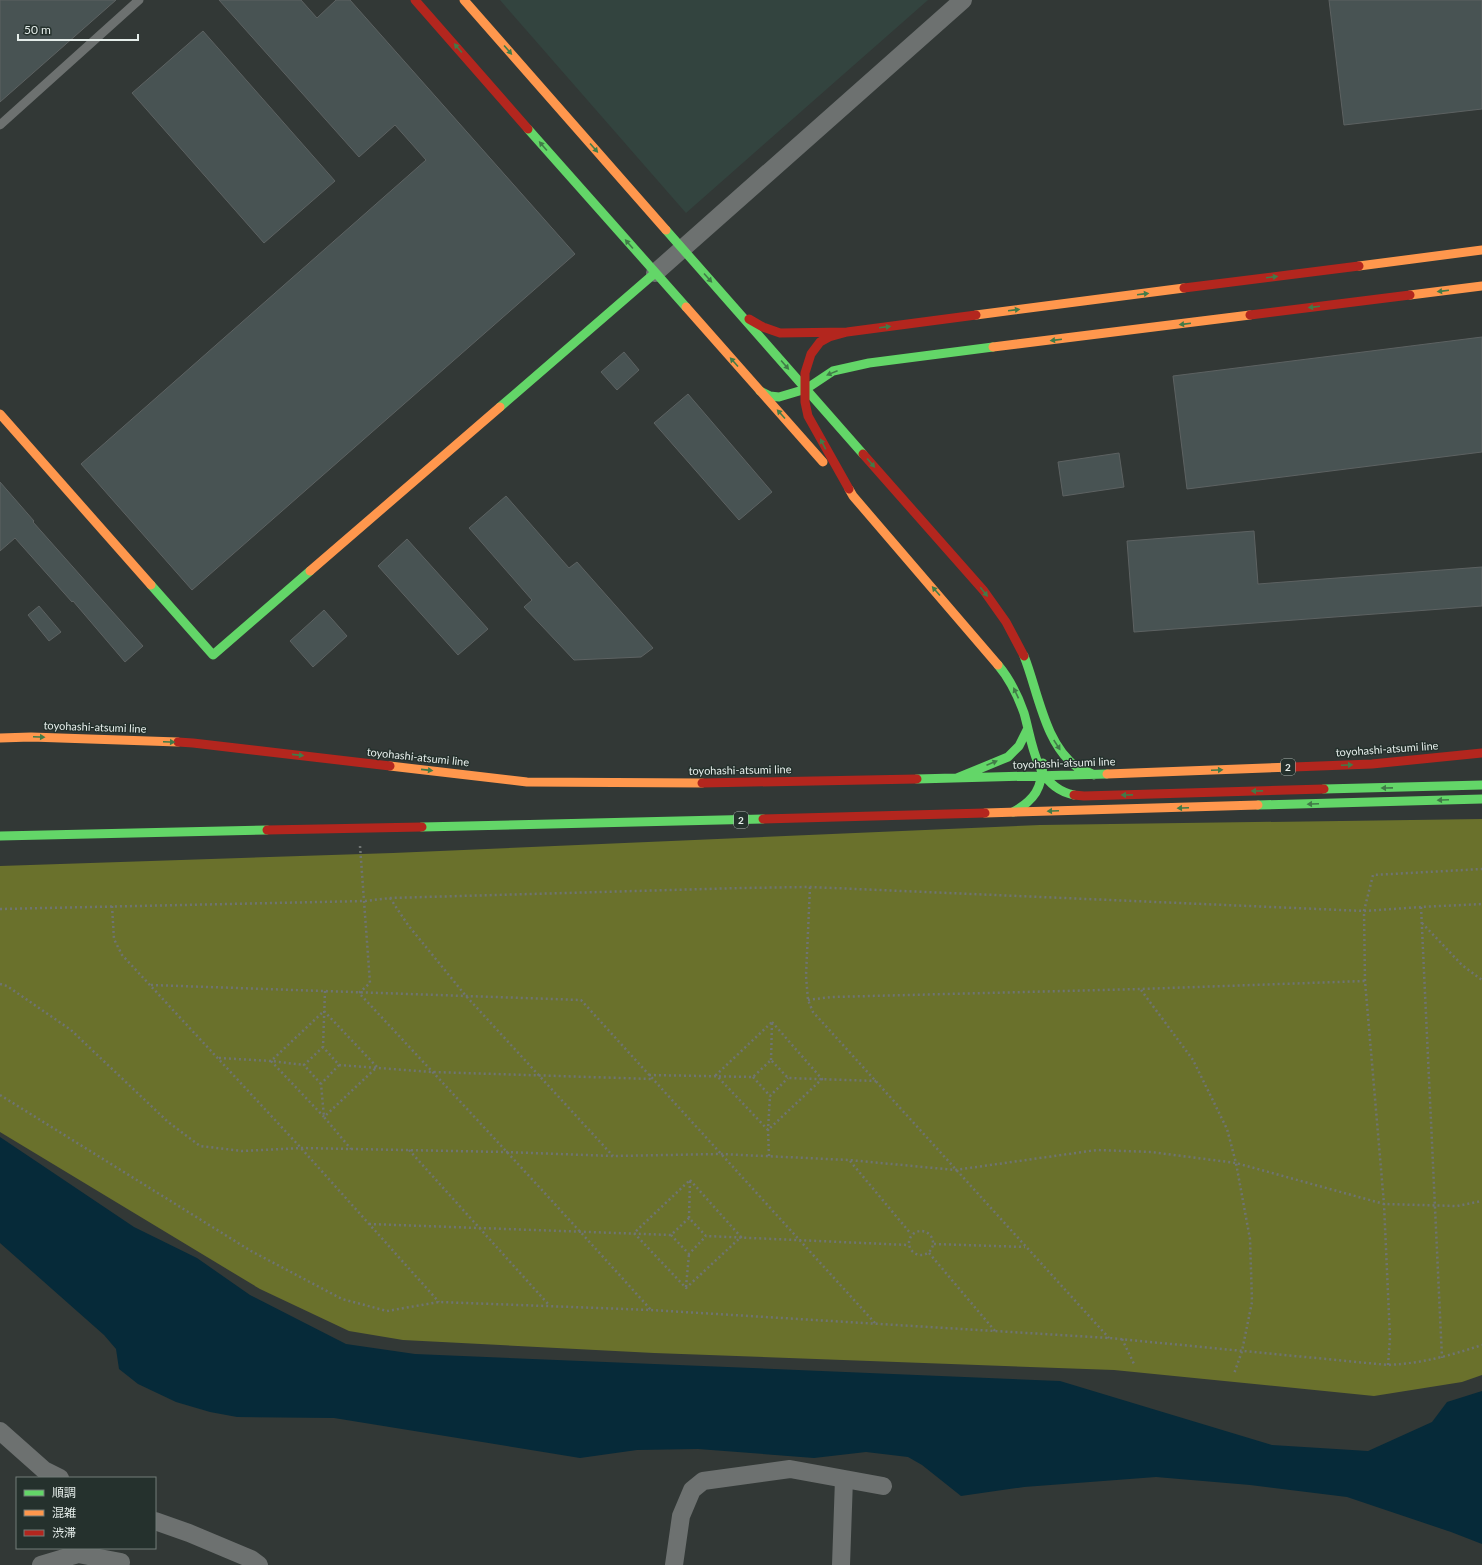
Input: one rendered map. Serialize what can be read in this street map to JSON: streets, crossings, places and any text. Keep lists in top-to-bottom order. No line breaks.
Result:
{"streets":{"street":["toyohashi-atsumi line","2"]},"legend":["順調","混雑","渋滞"],"scale_bar":"50 m"}
